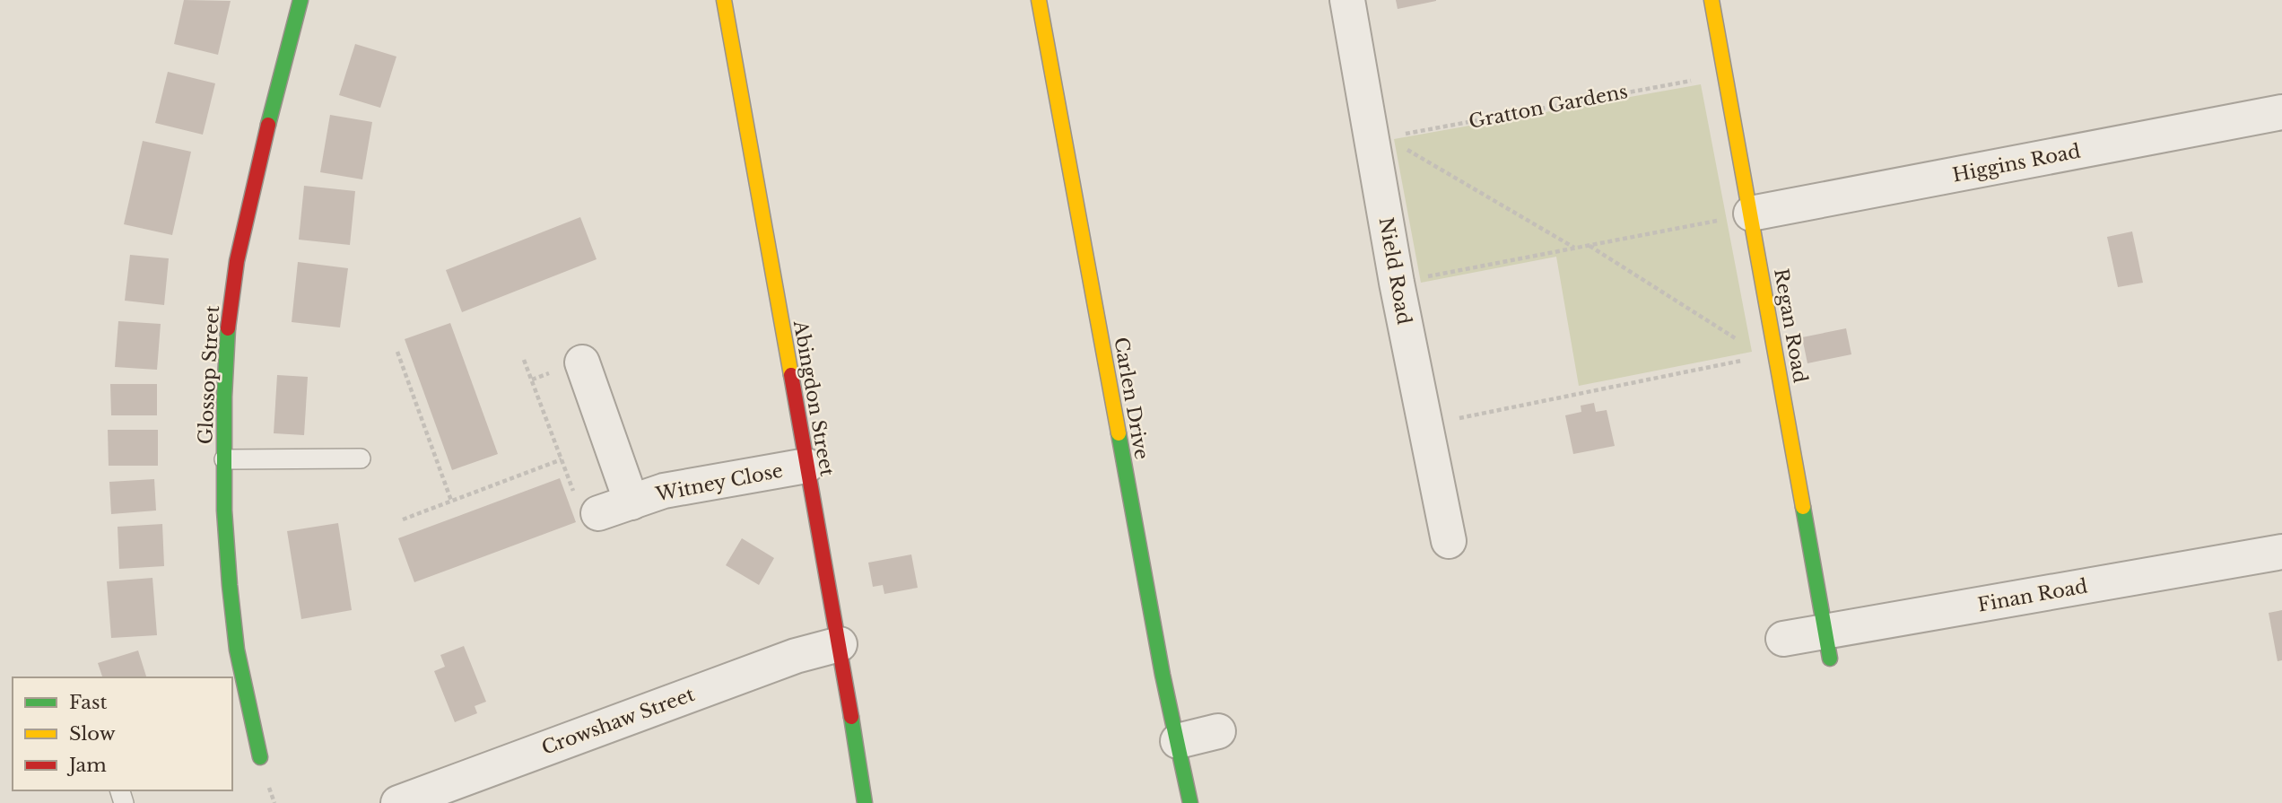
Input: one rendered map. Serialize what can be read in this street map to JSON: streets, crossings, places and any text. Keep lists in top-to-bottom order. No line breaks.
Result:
{"streets":{"street":["Higgins Road","Nield Road","Regan Road","Glossop Street","Abingdon Street","Carlen Drive","Witney Close","Finan Road","Crowshaw Street"],"path":["Gratton Gardens"]},"crossings":[["Gratton Gardens","Nield Road"],["Gratton Gardens","Regan Road"],["Higgins Road","Regan Road"],["Regan Road","Finan Road"],["Abingdon Street","Witney Close"],["Abingdon Street","Crowshaw Street"]],"legend":["Fast","Slow","Jam"]}
